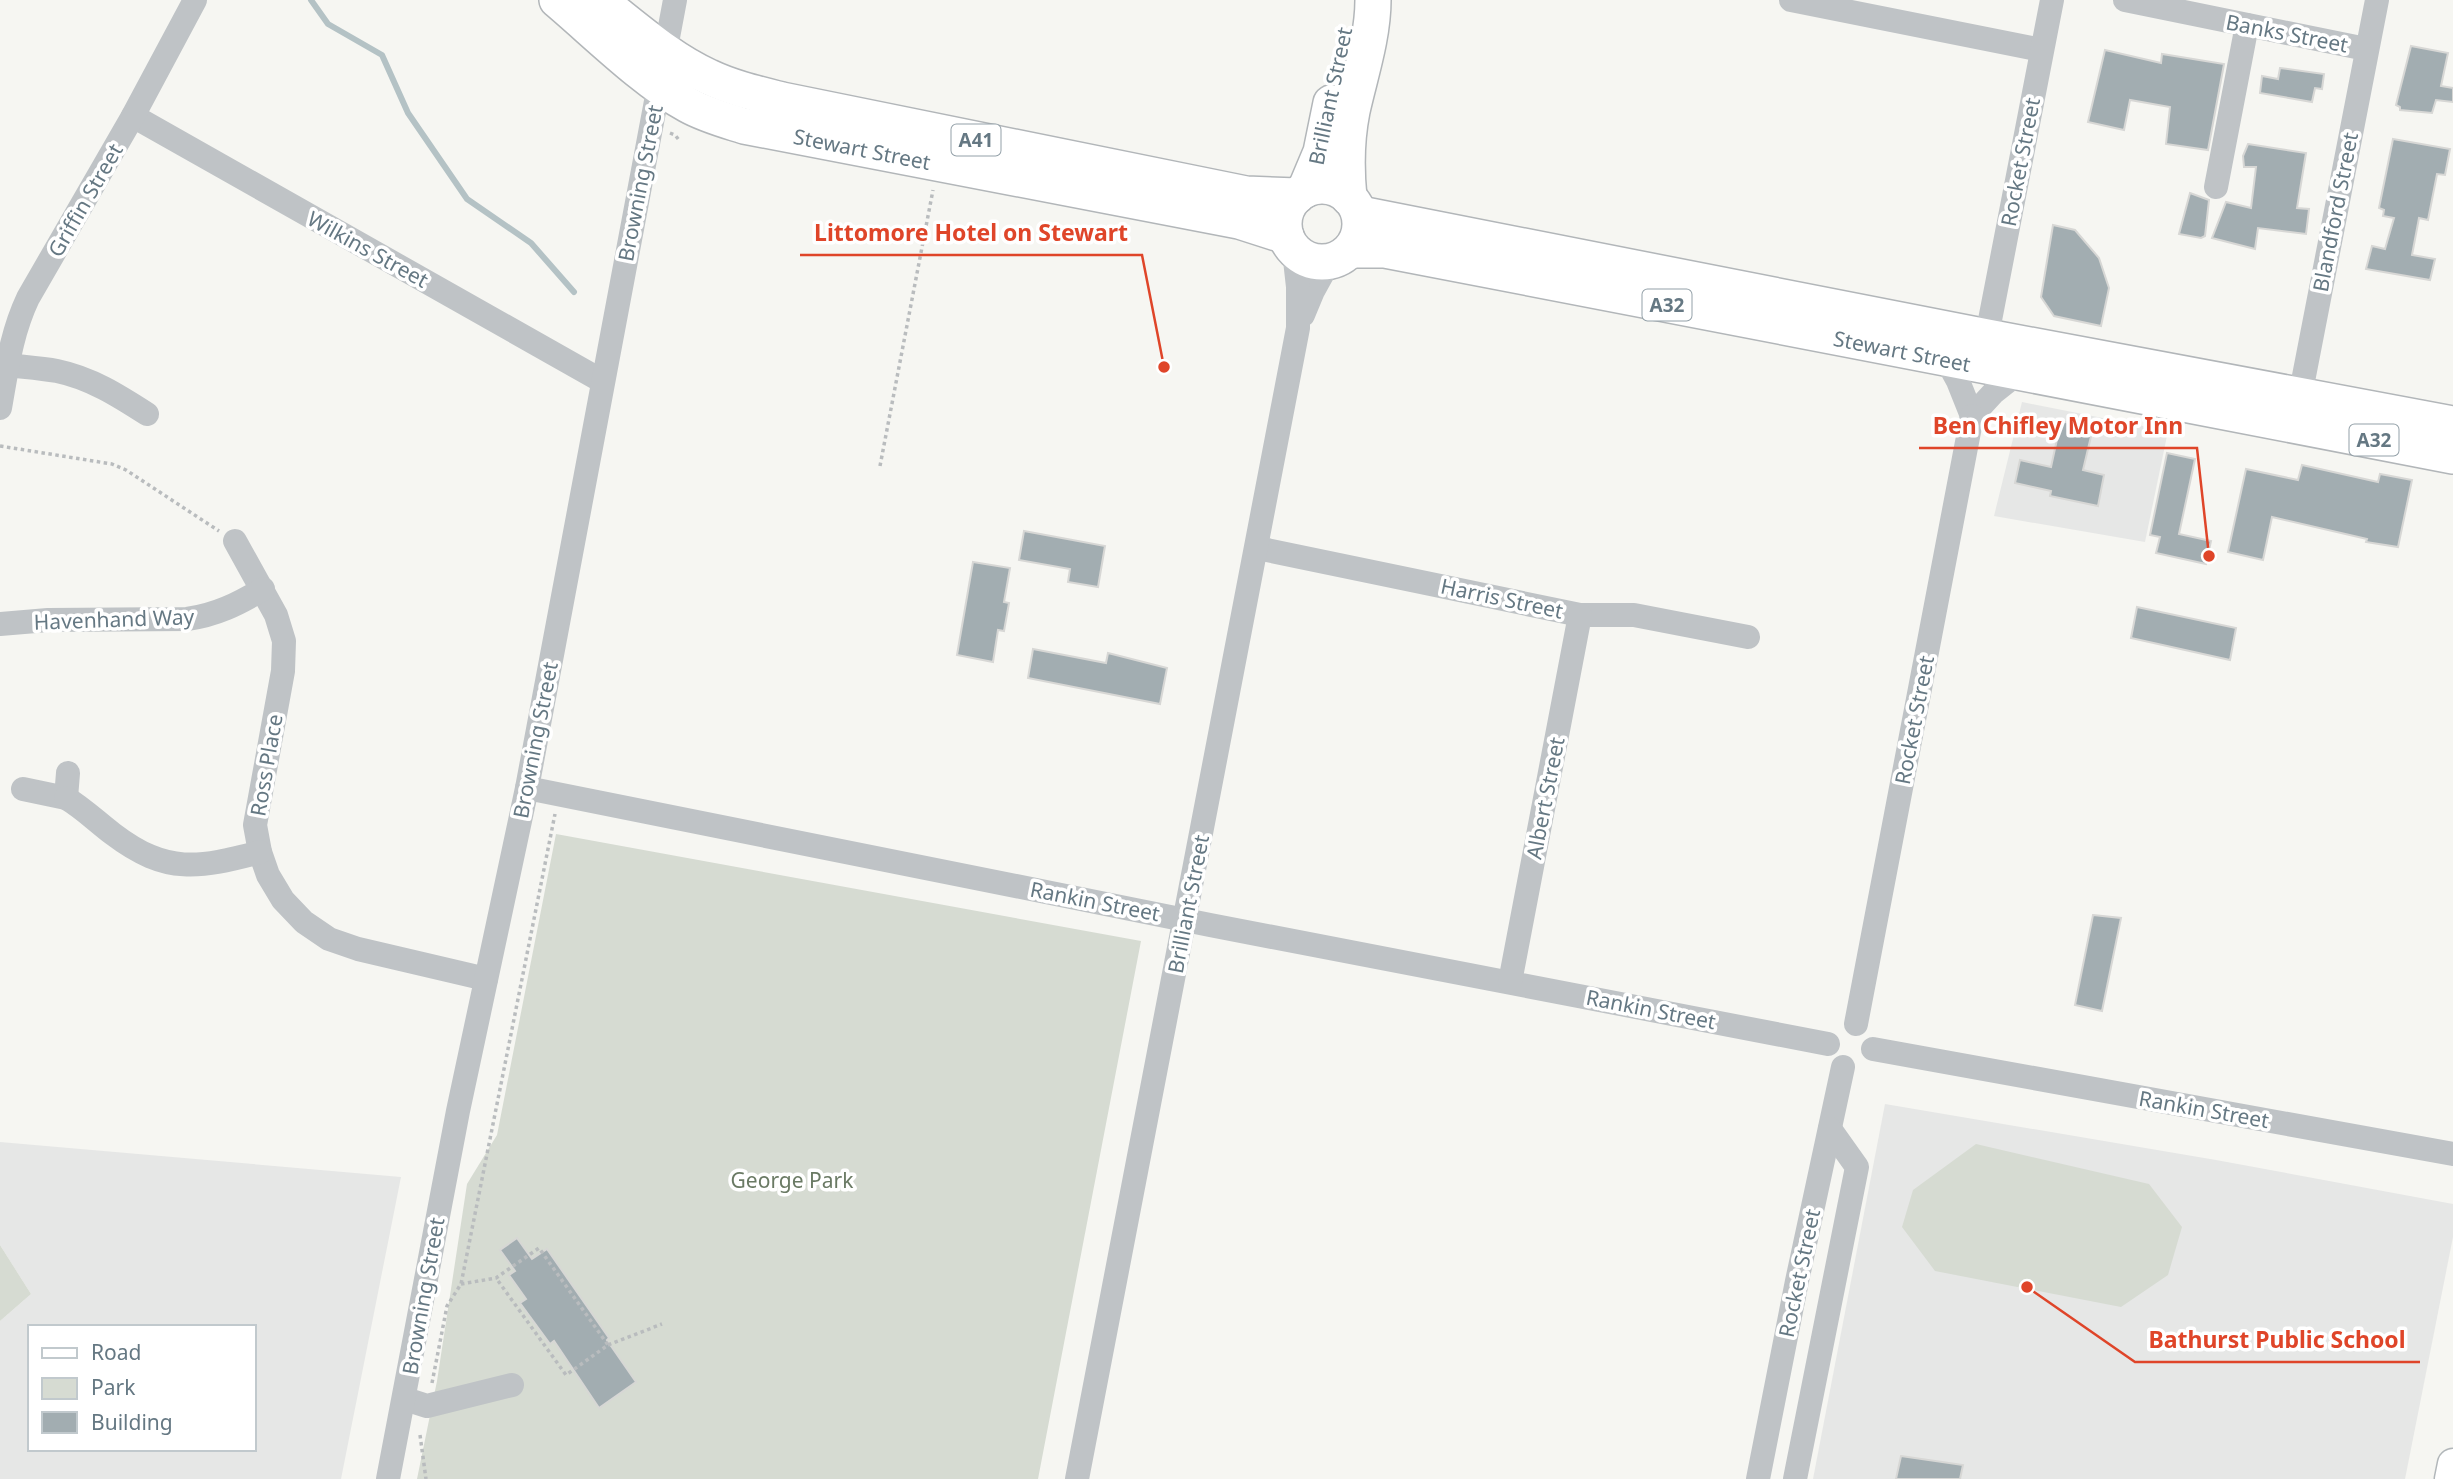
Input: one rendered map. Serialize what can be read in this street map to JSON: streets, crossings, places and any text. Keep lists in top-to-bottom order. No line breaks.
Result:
{"streets":{"highway":["Brilliant Street","A41","Stewart Street","A32"],"street":["Banks Street","Rocket Street","Browning Street","Griffin Street","Blandford Street","Wilkins Street","Harris Street","Havenhand Way","Ross Place","Albert Street","Rankin Street"]},"crossings":[["Banks Street","Blandford Street"],["Brilliant Street","Stewart Street"],["Brilliant Street","A32"],["Brilliant Street","Harris Street"],["Brilliant Street","Rankin Street"],["Stewart Street","Rocket Street"],["Stewart Street","Browning Street"],["Stewart Street","Blandford Street"],["Stewart Street","A32"],["Rocket Street","Rankin Street"],["Browning Street","Wilkins Street"],["Browning Street","Ross Place"],["Browning Street","Rankin Street"],["Griffin Street","Wilkins Street"],["Harris Street","Albert Street"],["Havenhand Way","Ross Place"],["Albert Street","Rankin Street"]],"parks":["George Park"],"places":["Littomore Hotel on Stewart","Ben Chifley Motor Inn","Bathurst Public School"],"legend":["Road","Park","Building"]}
